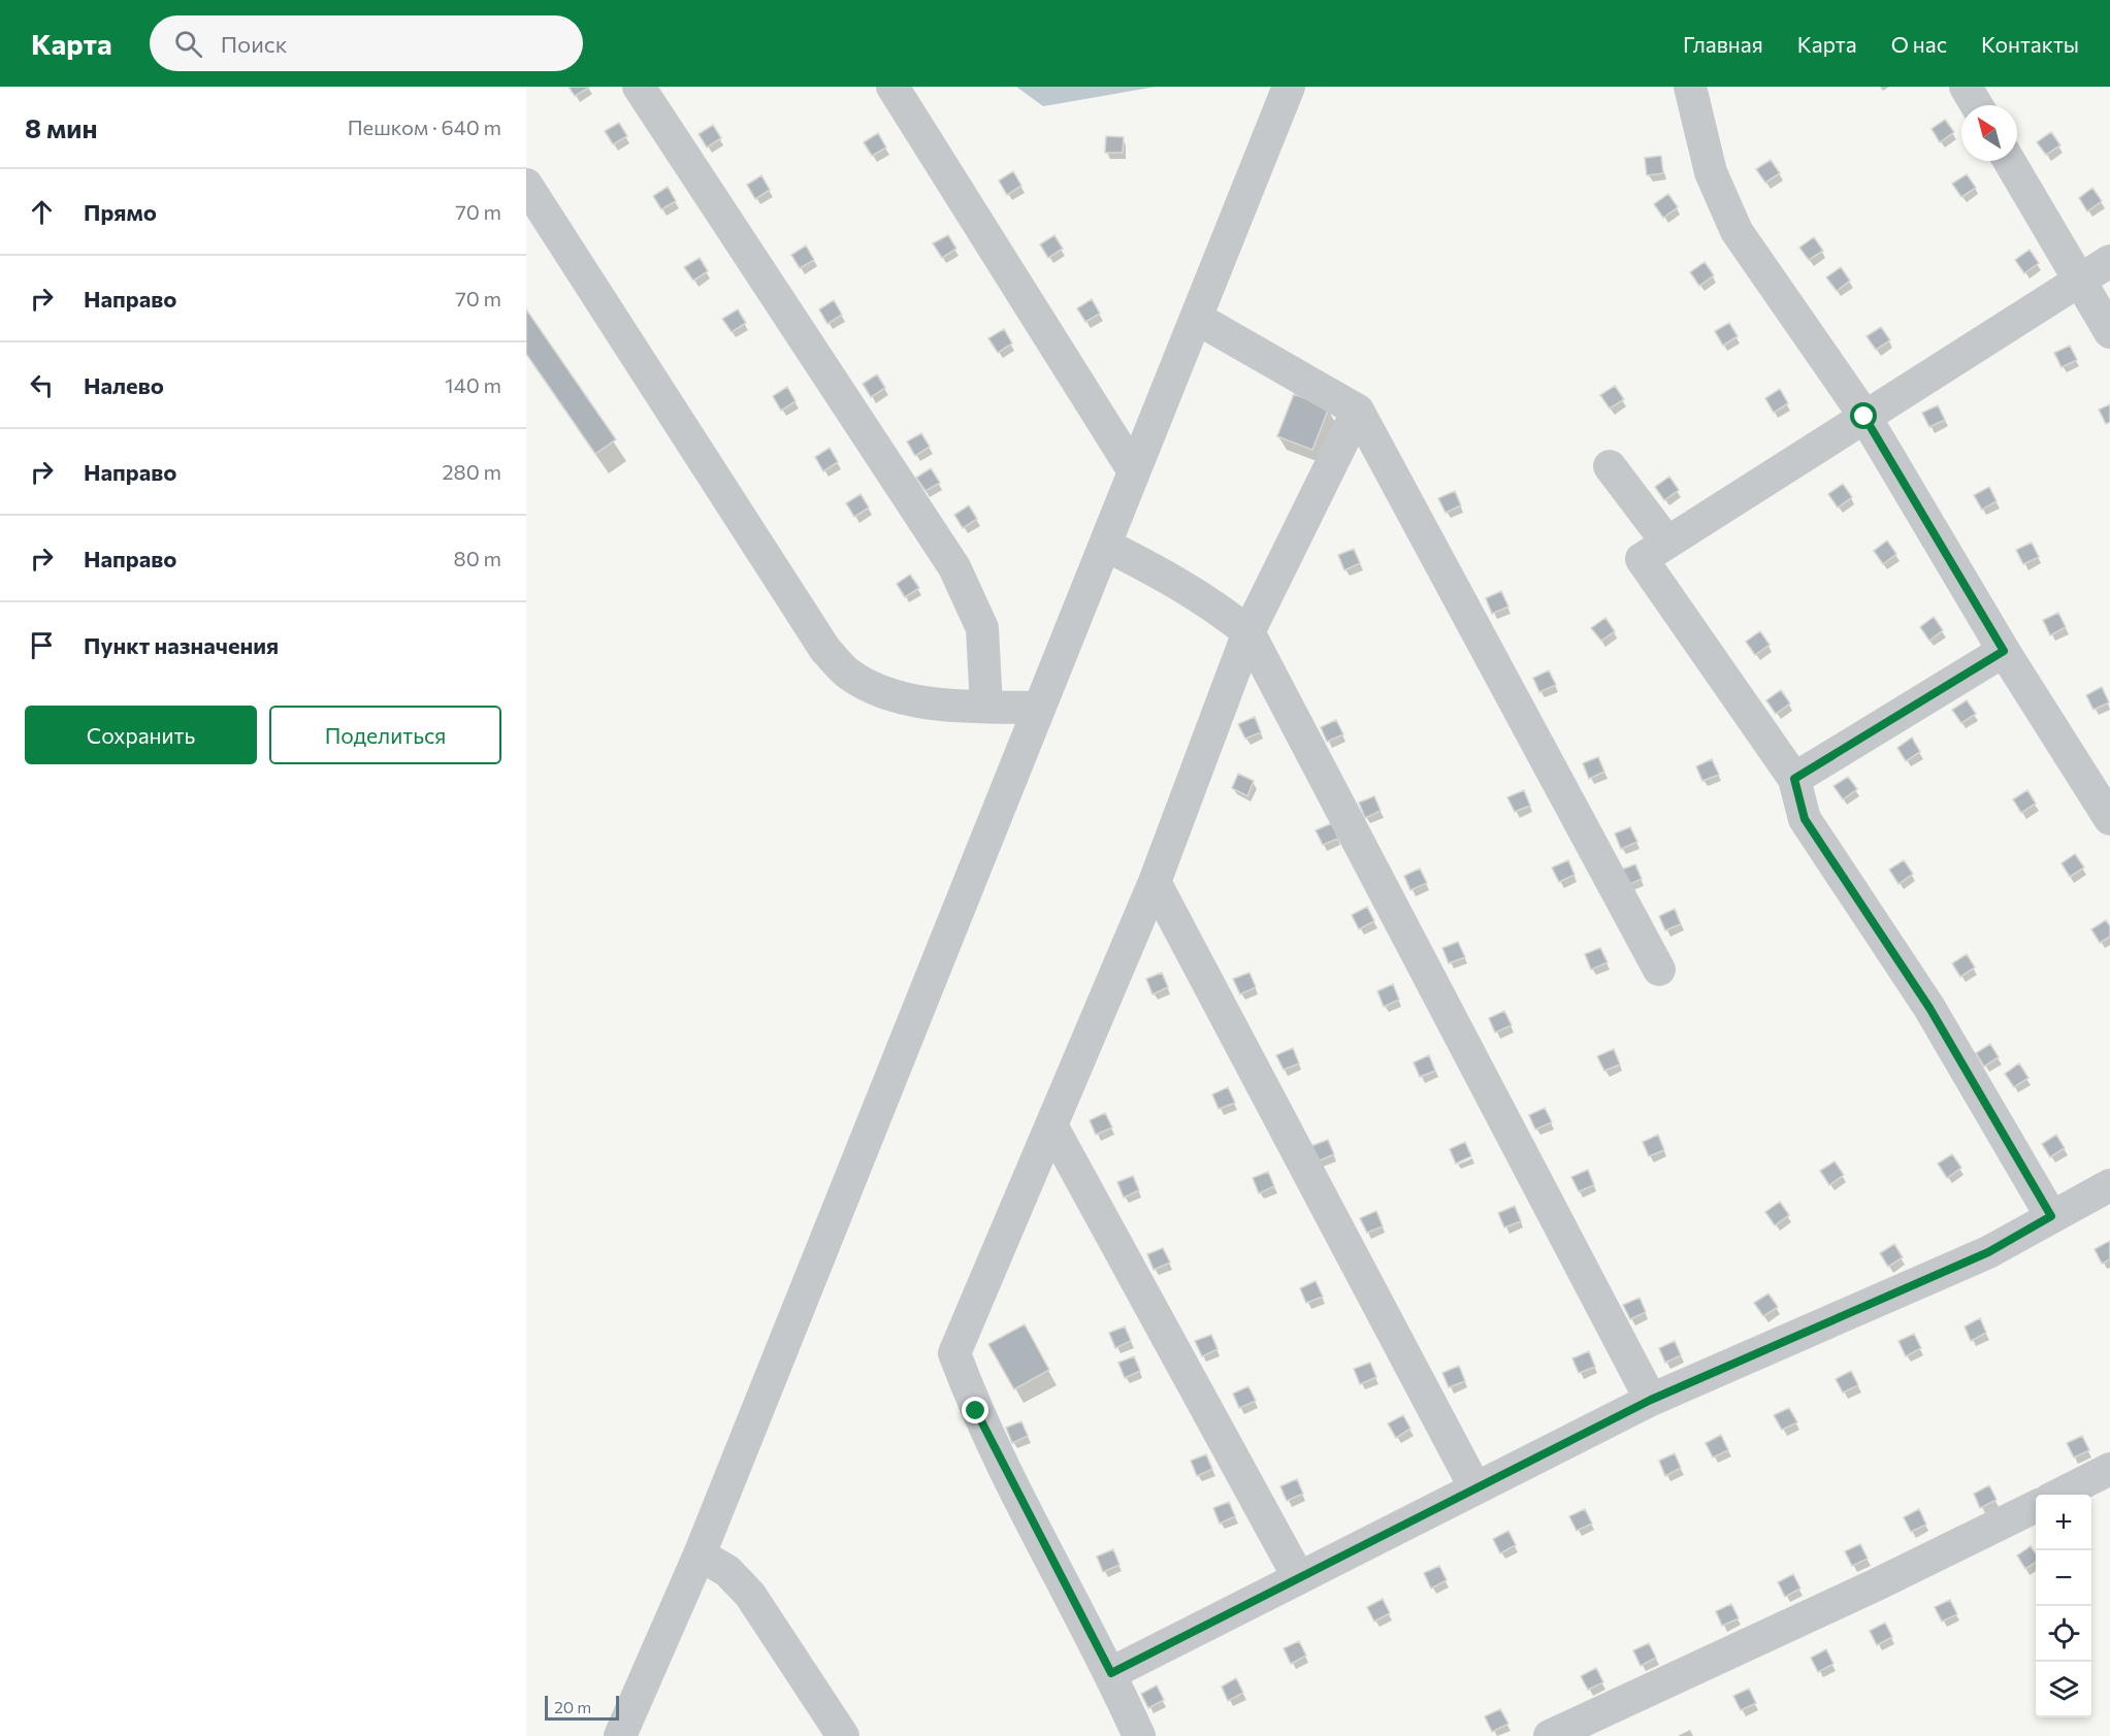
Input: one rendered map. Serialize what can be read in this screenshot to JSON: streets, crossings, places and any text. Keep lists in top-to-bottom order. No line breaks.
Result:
{"scale_bar":"20 m","north":"top left","page":{"header":"Карта","search":"Поиск","nav":["Главная","Карта","О нас","Контакты"],"heading":["8 мин","Пешком · 640 m"],"list":[["Прямо","70 m"],["Направо","70 m"],["Налево","140 m"],["Направо","280 m"],["Направо","80 m"],"Пункт назначения"],"buttons":["Сохранить","Поделиться"],"map_buttons":["+","−"],"scale":"20 m"}}
